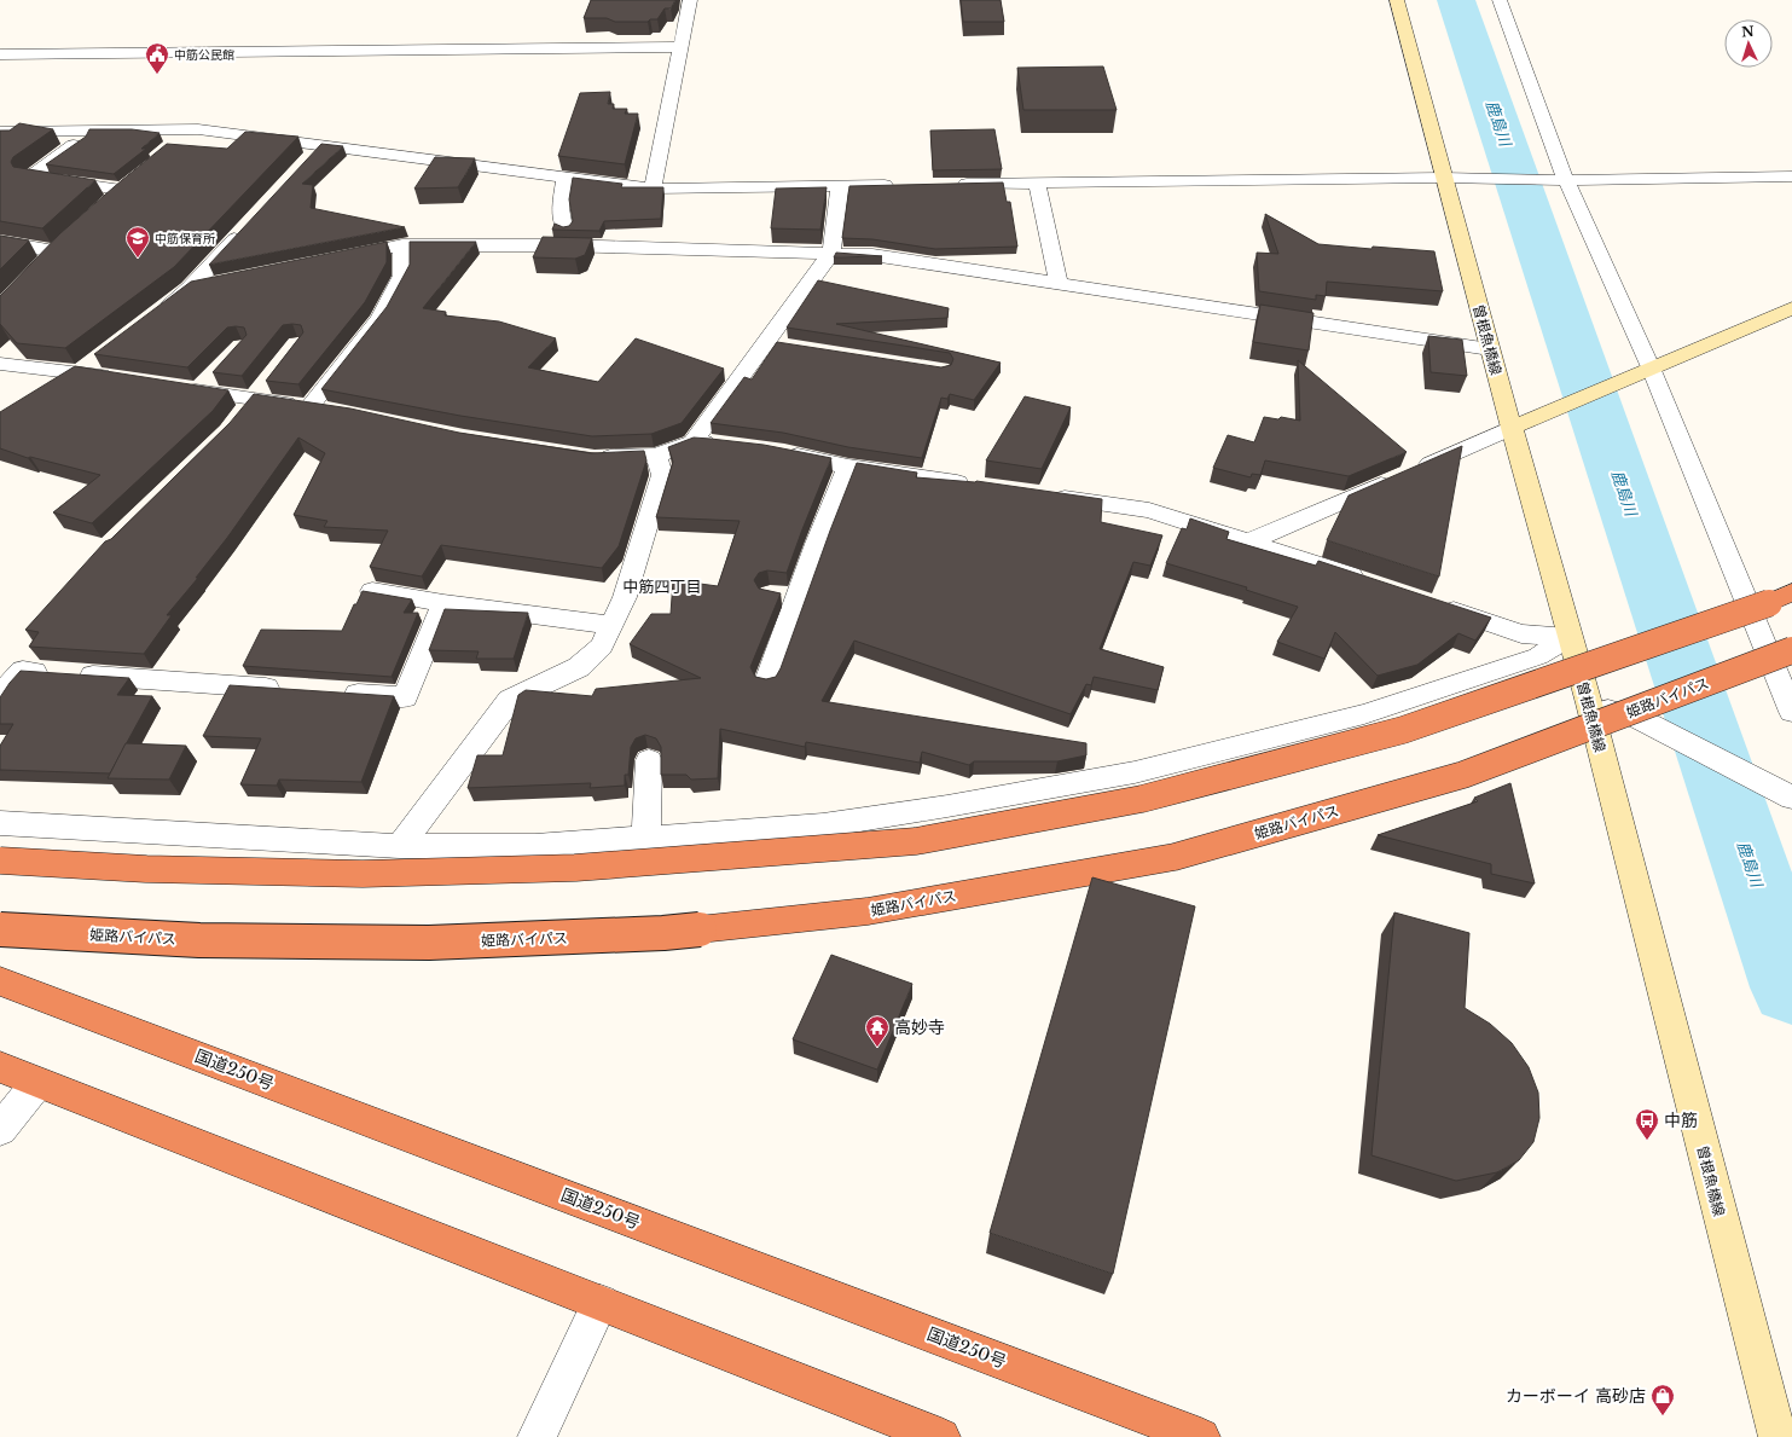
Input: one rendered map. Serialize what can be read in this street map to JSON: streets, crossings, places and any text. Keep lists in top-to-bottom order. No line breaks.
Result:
{"streets":{"highway":["姫路バイパス","国道250号"],"main road":["曽根魚橋線"]},"districts":["中筋四丁目"],"water":["鹿島川"],"places":{"public building":["中筋公民館"],"school or university":["中筋保育所"],"temple":["高妙寺"],"bus stop":["中筋"],"shop":["カーボーイ 高砂店"]},"north":"top"}
